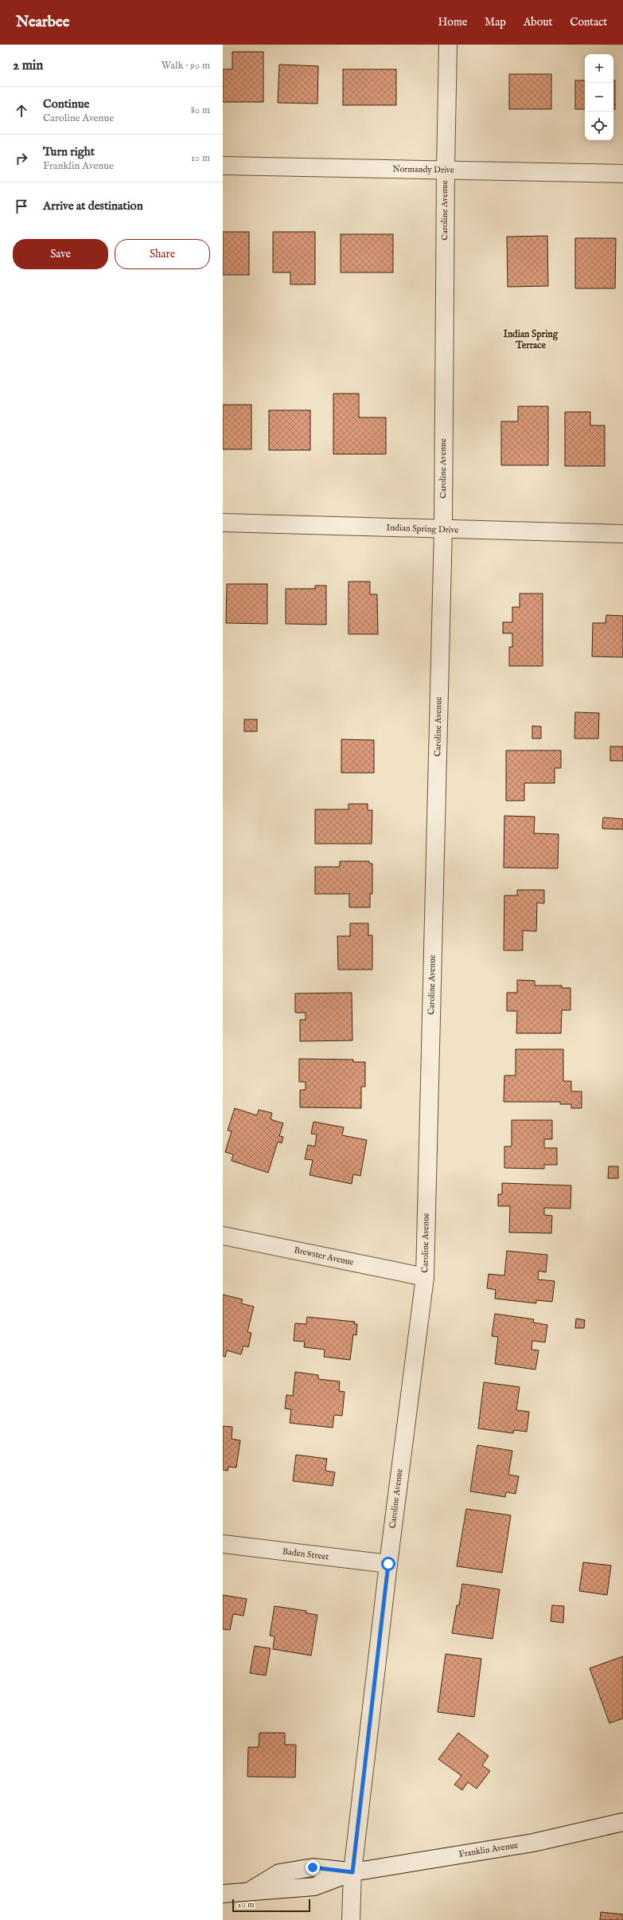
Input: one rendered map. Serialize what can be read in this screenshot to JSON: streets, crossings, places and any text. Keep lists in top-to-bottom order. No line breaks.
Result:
{"streets":{"street":["Normandy Drive","Caroline Avenue","Indian Spring Drive","Brewster Avenue","Baden Street","Franklin Avenue"]},"crossings":[["Normandy Drive","Caroline Avenue"],["Caroline Avenue","Indian Spring Drive"],["Caroline Avenue","Brewster Avenue"],["Caroline Avenue","Baden Street"],["Caroline Avenue","Franklin Avenue"]],"districts":["Indian Spring Terrace"],"scale_bar":"20 m","page":{"header":"Nearbee","nav":["Home","Map","About","Contact"],"heading":["2 min","Walk · 90 m"],"map_buttons":["+","−"],"list":[["Continue","Caroline Avenue","80 m"],["Turn right","Franklin Avenue","10 m"],"Arrive at destination"],"buttons":["Save","Share"],"scale":"20 m"}}
